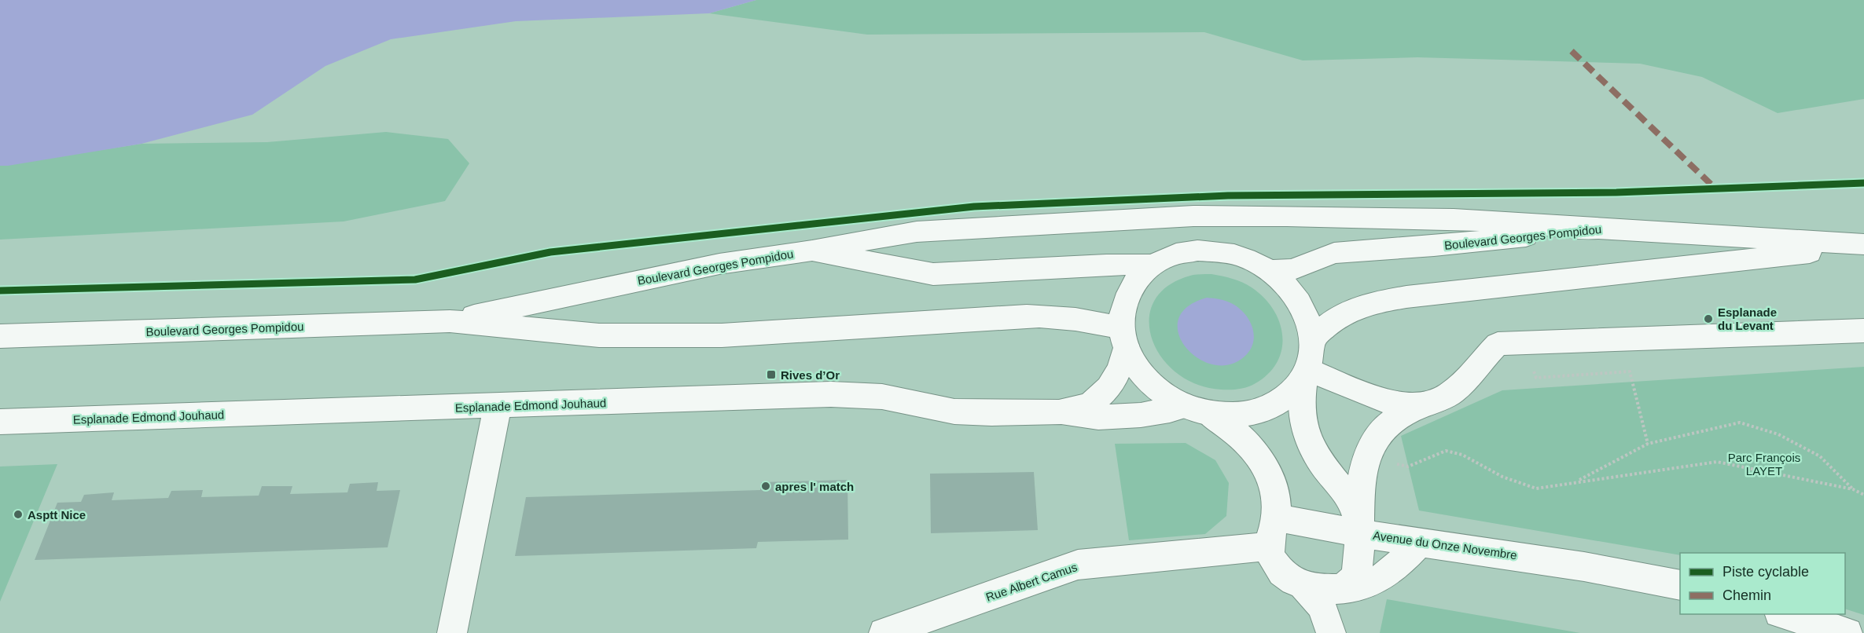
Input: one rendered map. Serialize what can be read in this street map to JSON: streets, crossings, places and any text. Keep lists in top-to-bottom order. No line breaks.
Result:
{"streets":{"main road":["Boulevard Georges Pompidou","Esplanade Edmond Jouhaud","Avenue du Onze Novembre","Rue Albert Camus"]},"crossings":[["Boulevard Georges Pompidou","Esplanade Edmond Jouhaud"]],"parks":["Parc François LAYET"],"places":{"other":["Esplanade du Levant","apres l' match","Asptt Nice"],"transit":["Rives d’Or"]},"legend":["Piste cyclable","Chemin"]}
